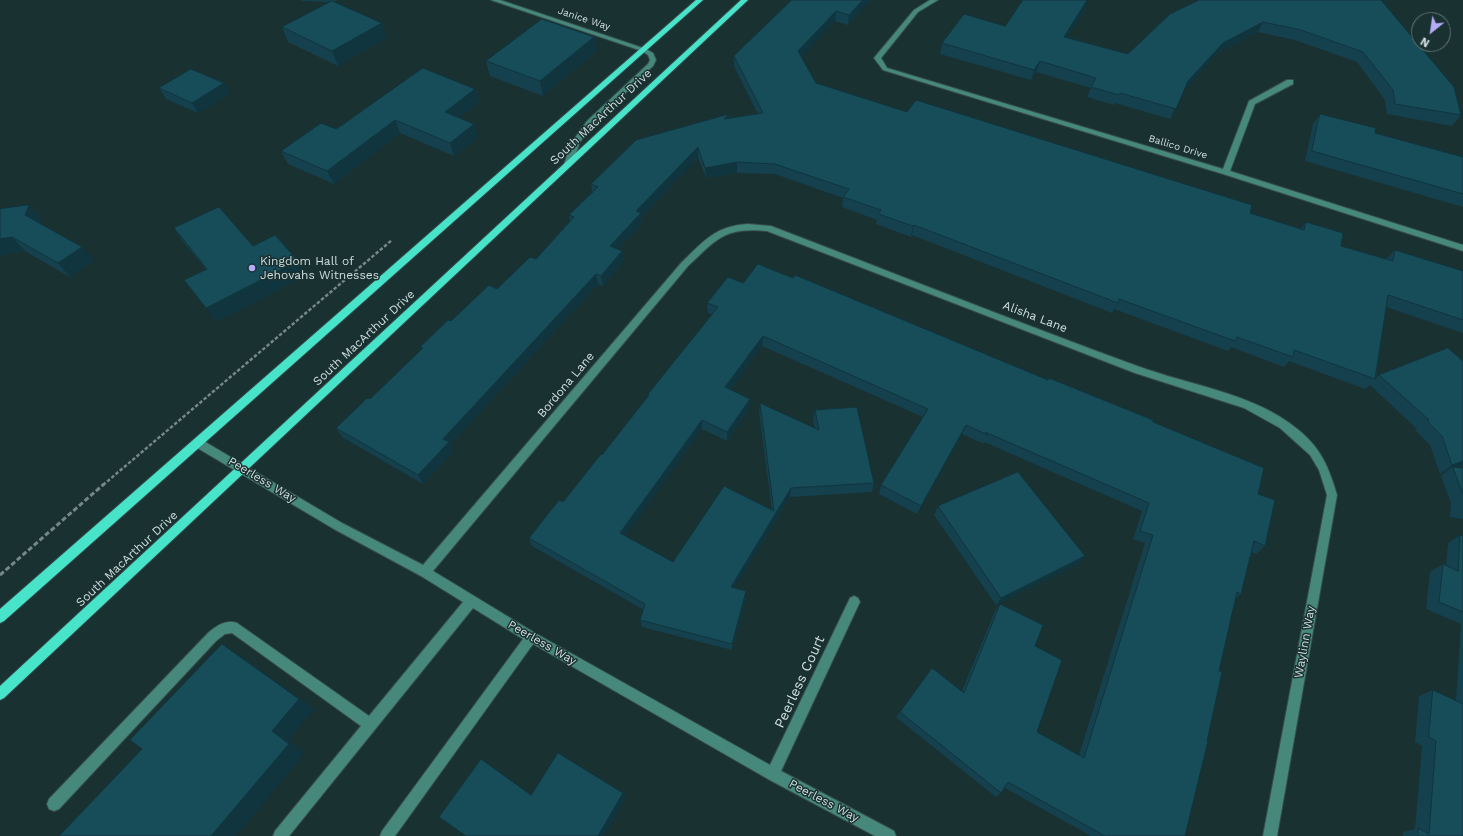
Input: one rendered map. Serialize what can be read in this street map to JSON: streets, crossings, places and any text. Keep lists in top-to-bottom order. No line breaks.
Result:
{"streets":{"main road":["South MacArthur Drive"],"street":["Janice Way","Ballico Drive","Alisha Lane","Bordona Lane","Peerless Way","Waylinn Way","Peerless Court"]},"crossings":[["Janice Way","South MacArthur Drive"],["South MacArthur Drive","Peerless Way"],["Alisha Lane","Bordona Lane"],["Alisha Lane","Waylinn Way"],["Bordona Lane","Peerless Way"],["Peerless Way","Peerless Court"]],"places":["Kingdom Hall of Jehovahs Witnesses"],"north":"bottom left"}
